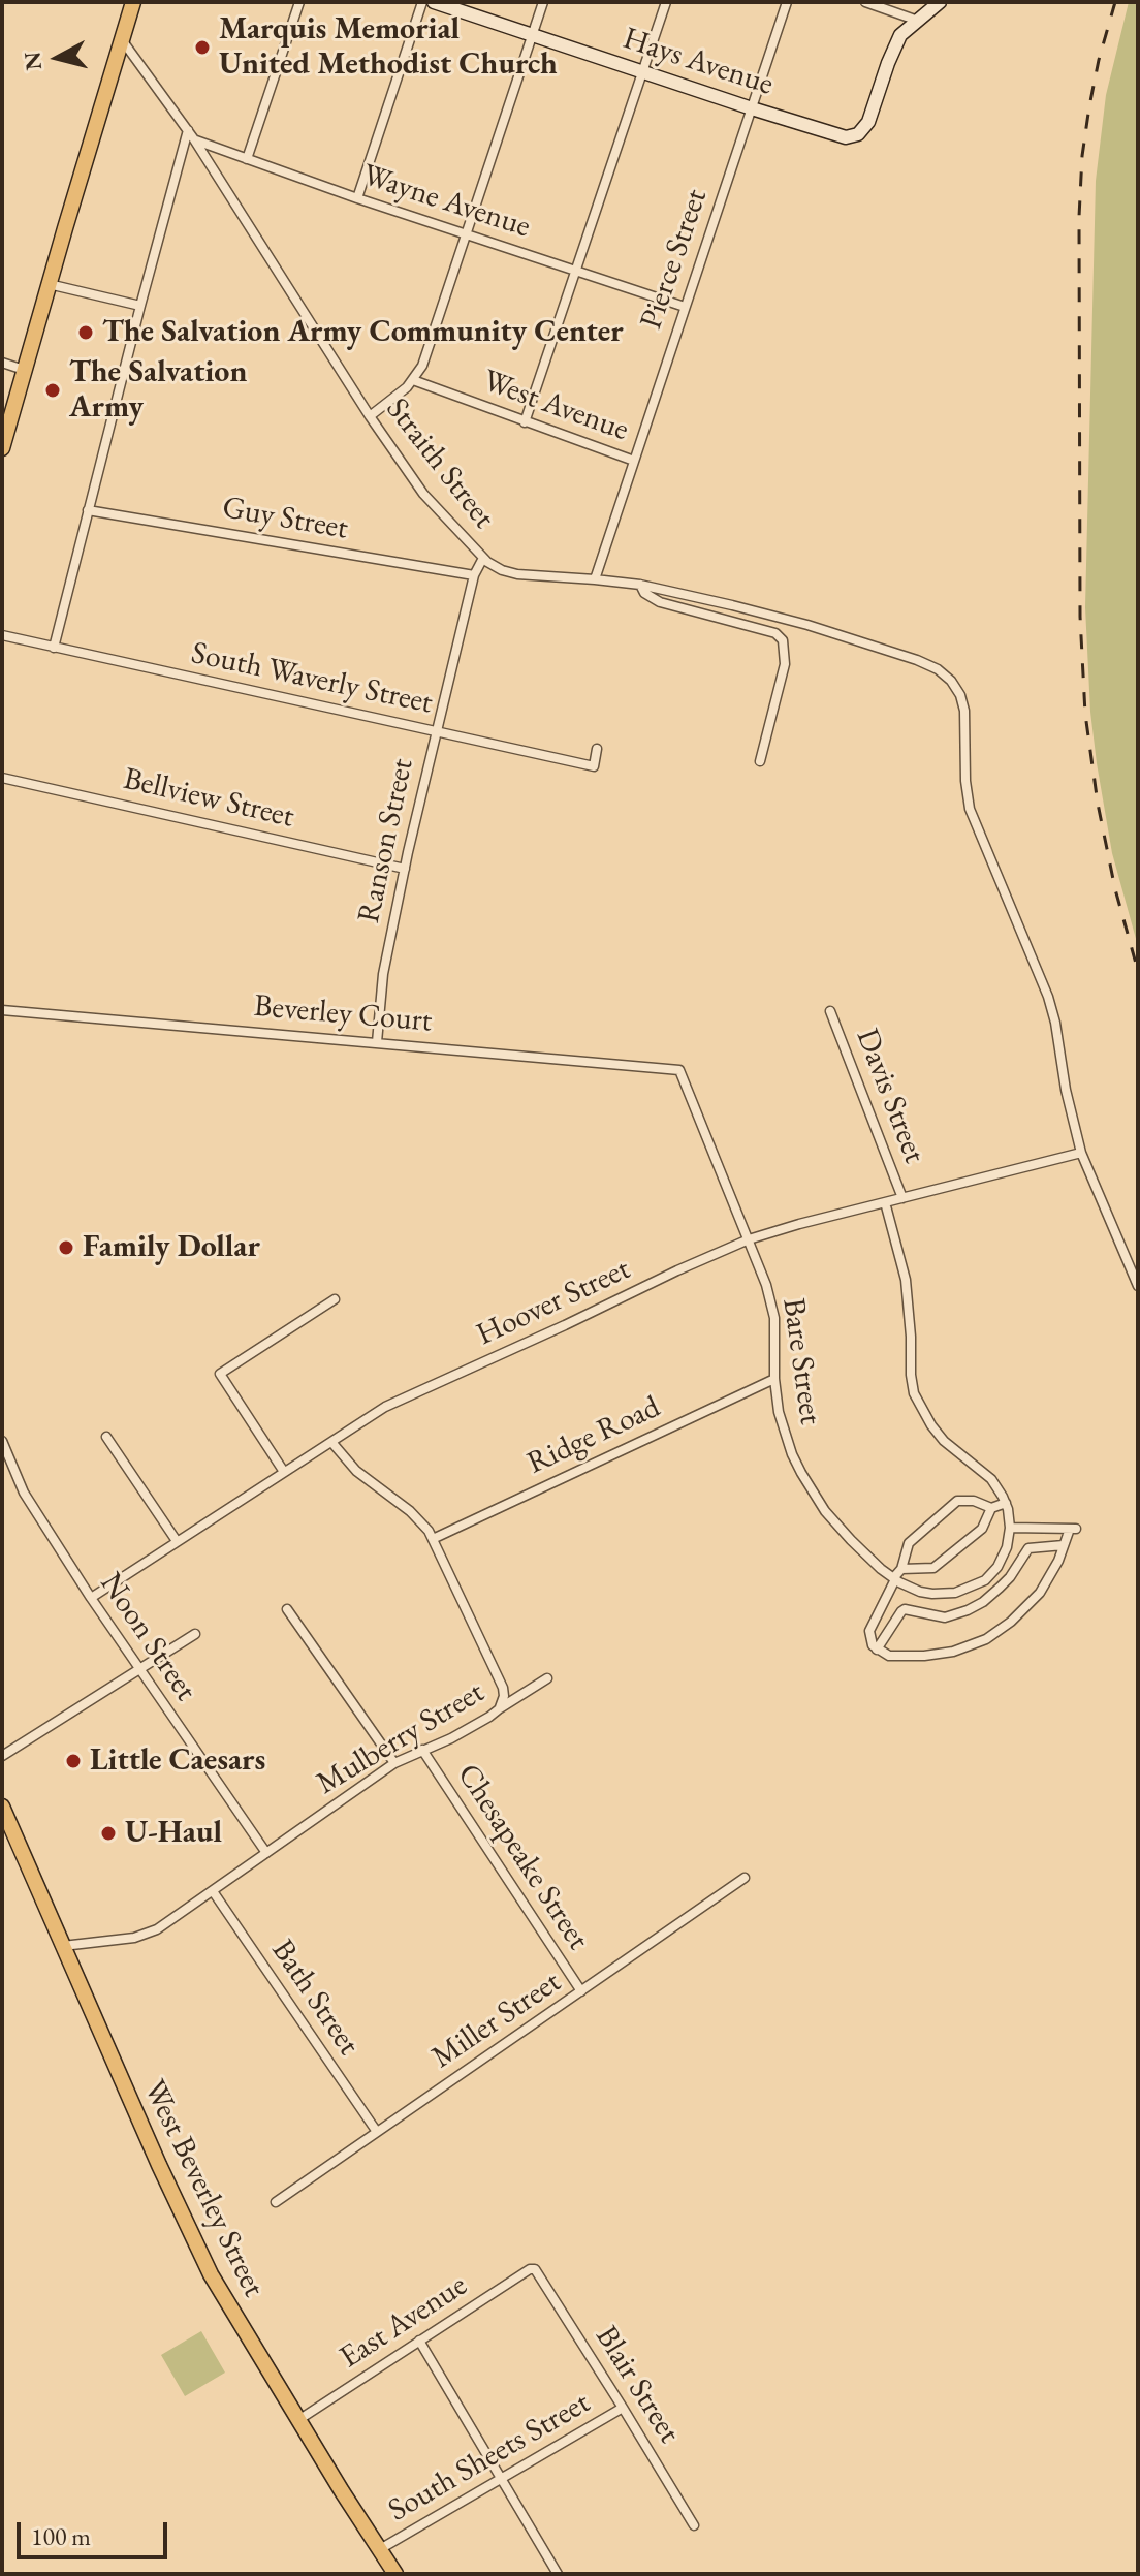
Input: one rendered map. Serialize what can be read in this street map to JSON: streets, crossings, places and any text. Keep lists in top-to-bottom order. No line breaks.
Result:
{"streets":{"main road":["West Beverley Street"],"street":["Hays Avenue","Wayne Avenue","Pierce Street","West Avenue","Straith Street","Guy Street","South Waverly Street","Bellview Street","Ranson Street","Beverley Court","Davis Street","Hoover Street","Bare Street","Ridge Road","Noon Street","Mulberry Street","Chesapeake Street","Bath Street","Miller Street","East Avenue","Blair Street","South Sheets Street"]},"crossings":[["Hays Avenue","Pierce Street"],["Wayne Avenue","Pierce Street"],["Wayne Avenue","Straith Street"],["Pierce Street","West Avenue"],["Pierce Street","Straith Street"],["Straith Street","Ranson Street"],["Straith Street","Hoover Street"],["Guy Street","Ranson Street"],["South Waverly Street","Ranson Street"],["Bellview Street","Ranson Street"],["Ranson Street","Beverley Court"],["Beverley Court","Bare Street"],["Davis Street","Hoover Street"],["Davis Street","Bare Street"],["Hoover Street","Bare Street"],["Hoover Street","Noon Street"],["Bare Street","Ridge Road"],["Noon Street","Mulberry Street"],["Mulberry Street","Chesapeake Street"],["Mulberry Street","Bath Street"],["Mulberry Street","West Beverley Street"],["Chesapeake Street","Miller Street"],["Bath Street","Miller Street"],["West Beverley Street","East Avenue"],["West Beverley Street","South Sheets Street"],["East Avenue","Blair Street"],["Blair Street","South Sheets Street"]],"places":["Marquis Memorial United Methodist Church","The Salvation Army Community Center","The Salvation Army","Family Dollar","Little Caesars","U-Haul"],"scale_bar":"100 m","north":"left"}
